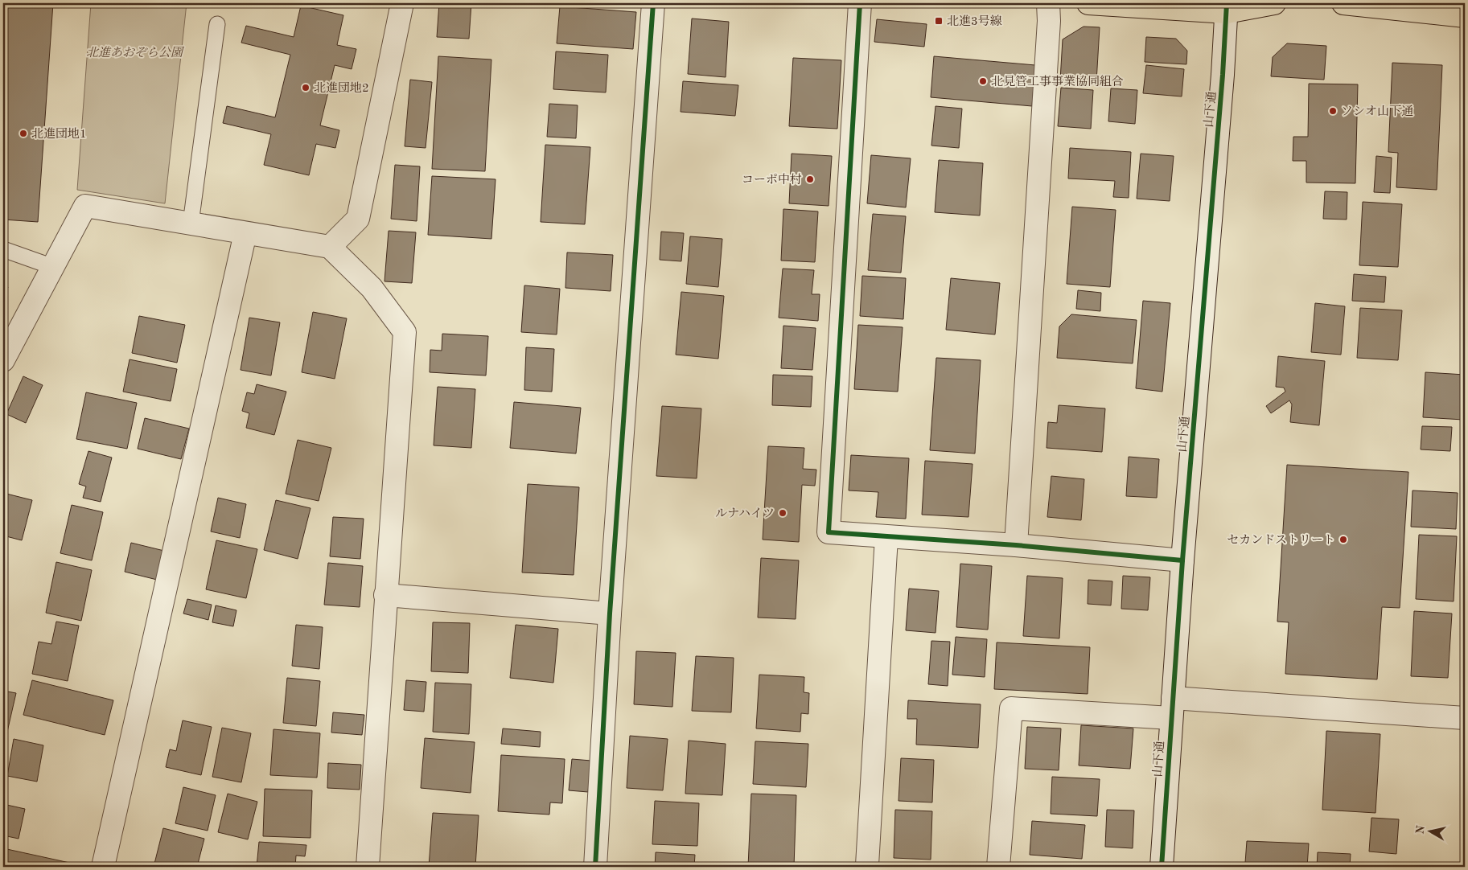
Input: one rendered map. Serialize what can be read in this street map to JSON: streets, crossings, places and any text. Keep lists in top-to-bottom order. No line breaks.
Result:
{"streets":{"street":["山下通"]},"parks":["北進あおぞら公園"],"places":{"transit":["北進3号線"],"other":["北見管工事事業協同組合","北進団地2","ソシオ山下通","北進団地1","コーポ中村","ルナハイツ","セカンドストリート"]},"north":"left"}
